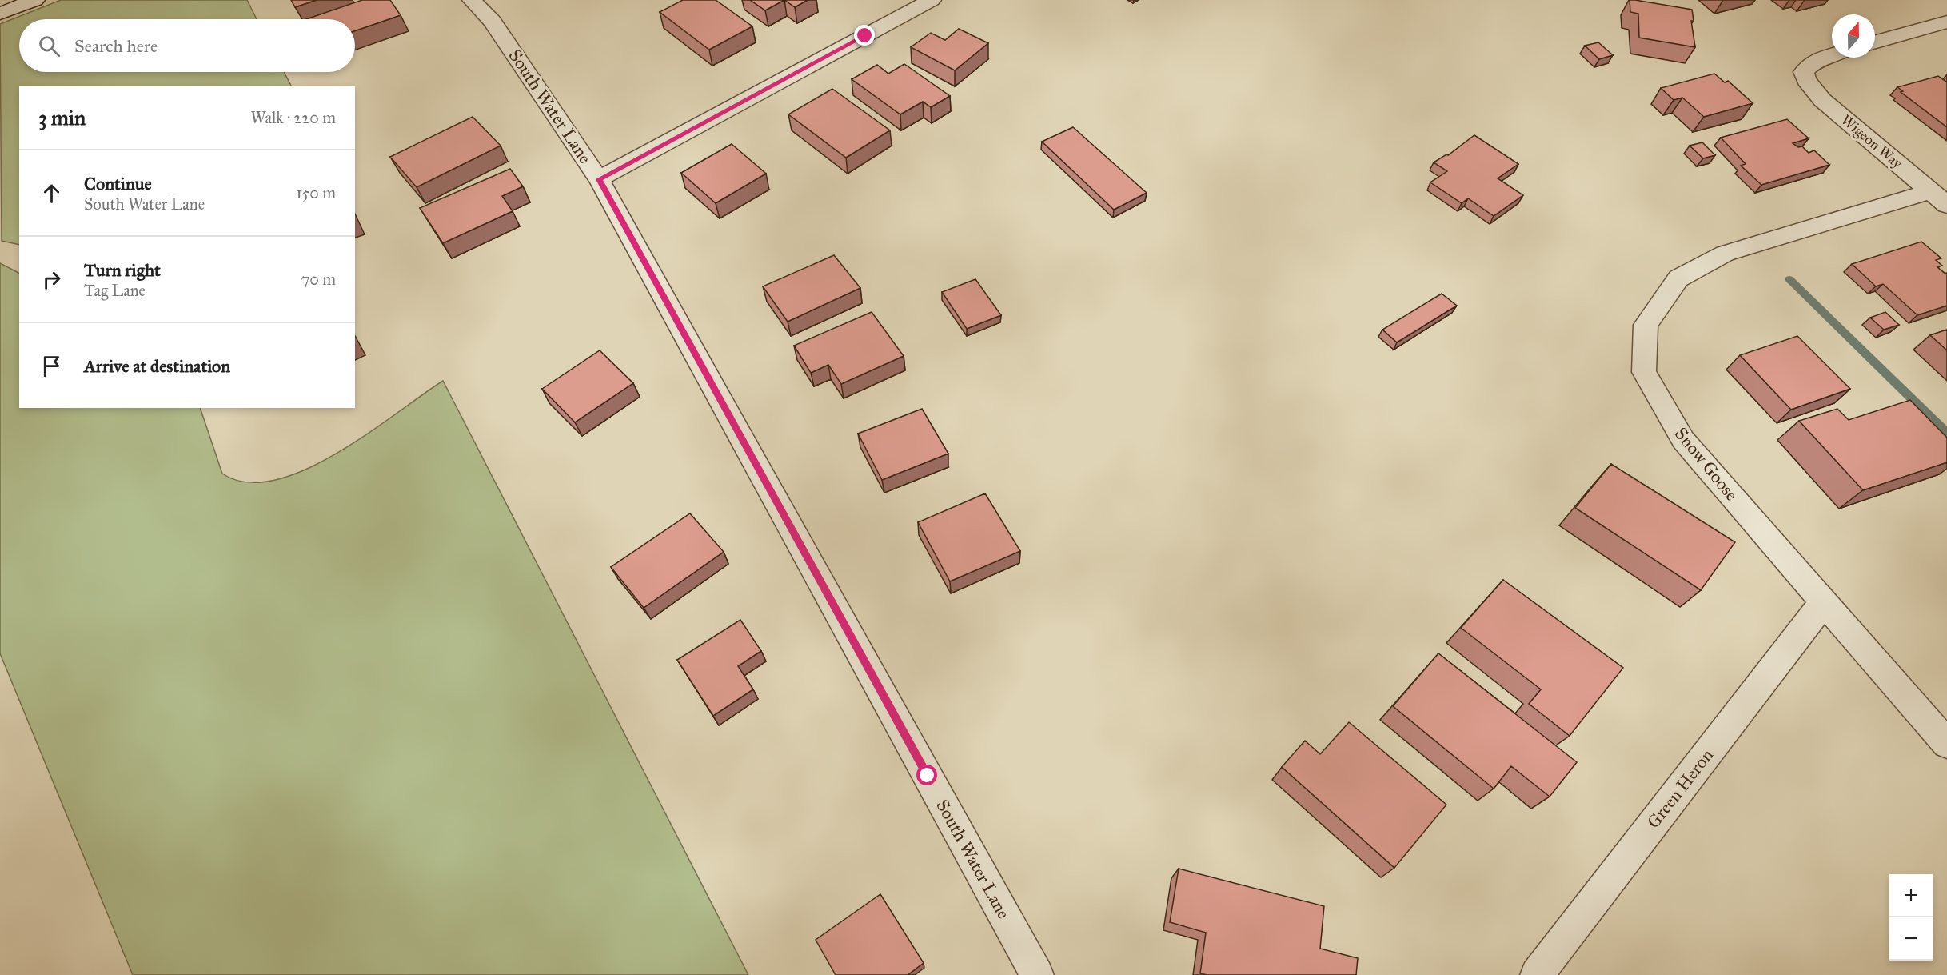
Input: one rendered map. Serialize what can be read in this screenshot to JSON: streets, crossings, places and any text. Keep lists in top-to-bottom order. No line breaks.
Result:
{"streets":{"street":["South Water Lane","Wigeon Way","Snow Goose","Green Heron"]},"crossings":[["Wigeon Way","Snow Goose"],["Snow Goose","Green Heron"]],"north":"top","page":{"search":"Search here","heading":["3 min","Walk · 220 m"],"list":[["Continue","South Water Lane","150 m"],["Turn right","Tag Lane","70 m"],"Arrive at destination"],"map_buttons":["+","−"]}}
